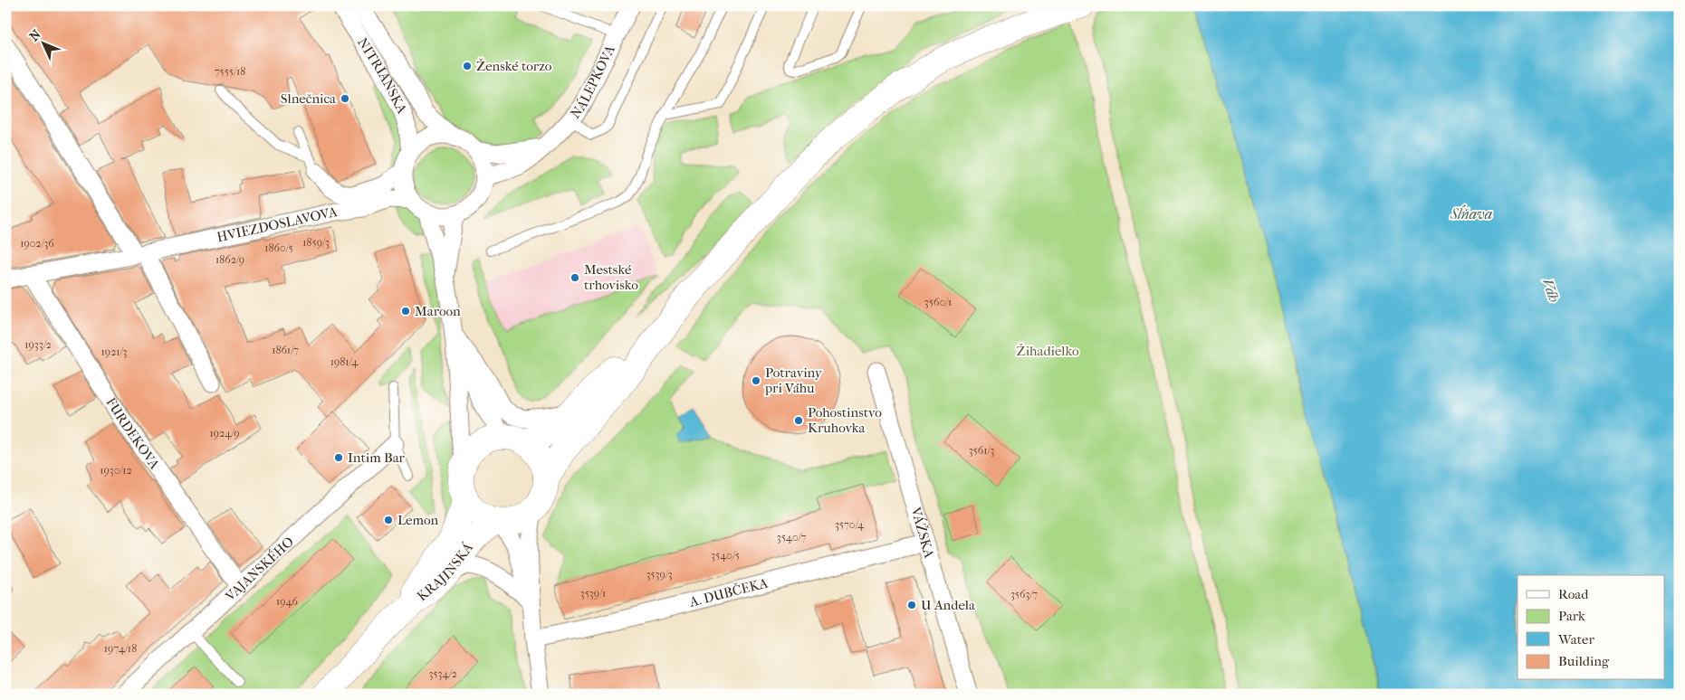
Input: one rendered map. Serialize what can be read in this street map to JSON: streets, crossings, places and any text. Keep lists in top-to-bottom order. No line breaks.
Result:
{"streets":{"main road":["KRAJINSKÁ"],"street":["NITRIANSKA","NÁLEPKOVA","HVIEZDOSLAVOVA","FURDEKOVA","VÁŽSKA","VAJANSKÉHO","A. DUBČEKA"]},"crossings":[["NITRIANSKA","NÁLEPKOVA"],["NITRIANSKA","HVIEZDOSLAVOVA"],["NÁLEPKOVA","HVIEZDOSLAVOVA"],["HVIEZDOSLAVOVA","FURDEKOVA"],["FURDEKOVA","VAJANSKÉHO"],["VÁŽSKA","A. DUBČEKA"]],"water":["Sĺňava","Váh"],"parks":["Žihadielko"],"places":["Ženské torzo","Slnečnica","Mestské trhovisko","Maroon","Potraviny pri Váhu","Pohostinstvo Kruhovka","Intim Bar","Lemon","U Andela"],"house_numbers":["7555/18","1859/3","1902/36","1860/5","1862/9","3560/1","1933/2","1861/7","1921/3","1981/4","1924/9","3561/3","1930/12","3570/4","3540/7","3540/5","3539/3","3539/1","3563/7","1946","1974/18","3534/2"],"legend":["Road","Park","Water","Building"],"north":"top left"}
